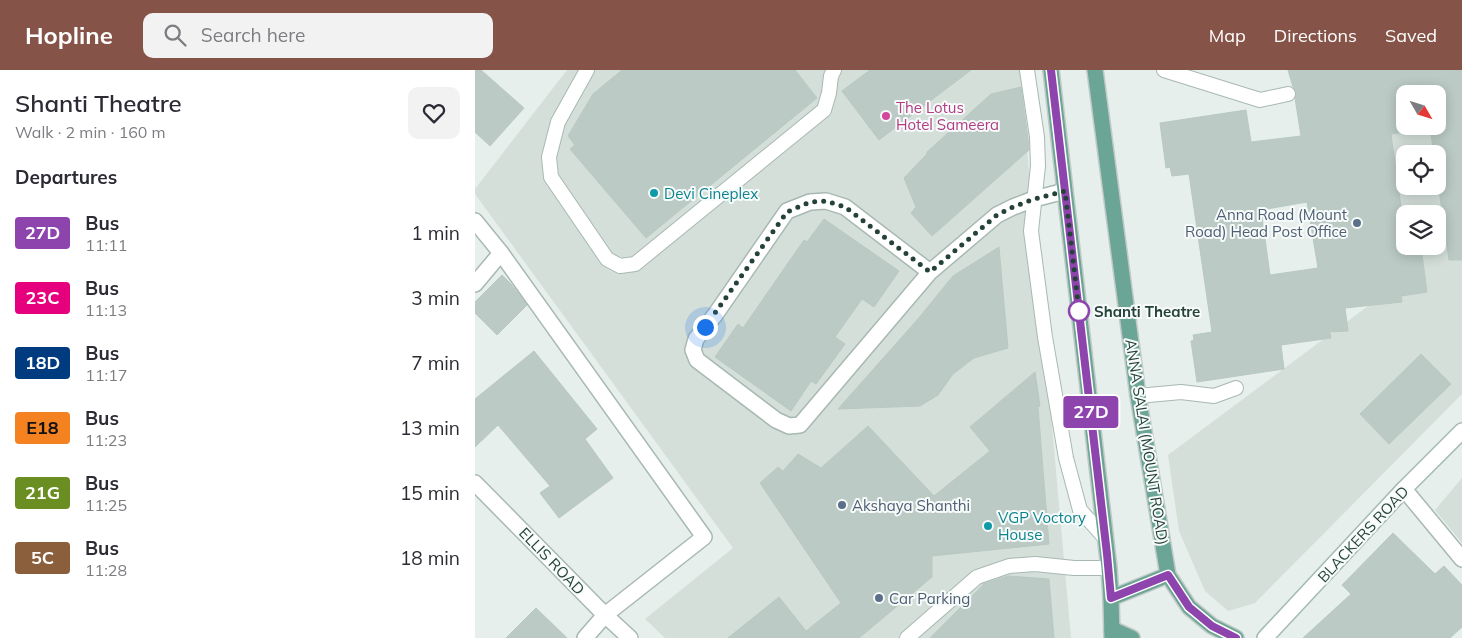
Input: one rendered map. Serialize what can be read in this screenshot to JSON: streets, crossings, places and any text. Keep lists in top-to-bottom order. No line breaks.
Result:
{"streets":{"main road":["ANNA SALAI (MOUNT ROAD)"],"street":["BLACKERS ROAD","ELLIS ROAD"]},"places":["The Lotus Hotel Sameera","Devi Cineplex","Anna Road (Mount Road) Head Post Office","Shanti Theatre","Akshaya Shanthi","VGP Voctory House","Car Parking"],"lines":["bus line 27D"],"north":"bottom right","page":{"header":"Hopline","search":"Search here","nav":["Map","Directions","Saved"],"heading":[["Shanti Theatre","Walk · 2 min · 160 m"],"Departures"],"on_map":"27D","list":[{"mark":"27D","name":"Bus","note":"11:11","value":"1 min"},{"mark":"23C","name":"Bus","note":"11:13","value":"3 min"},{"mark":"18D","name":"Bus","note":"11:17","value":"7 min"},{"mark":"E18","name":"Bus","note":"11:23","value":"13 min"},{"mark":"21G","name":"Bus","note":"11:25","value":"15 min"},{"mark":"5C","name":"Bus","note":"11:28","value":"18 min"}]}}
